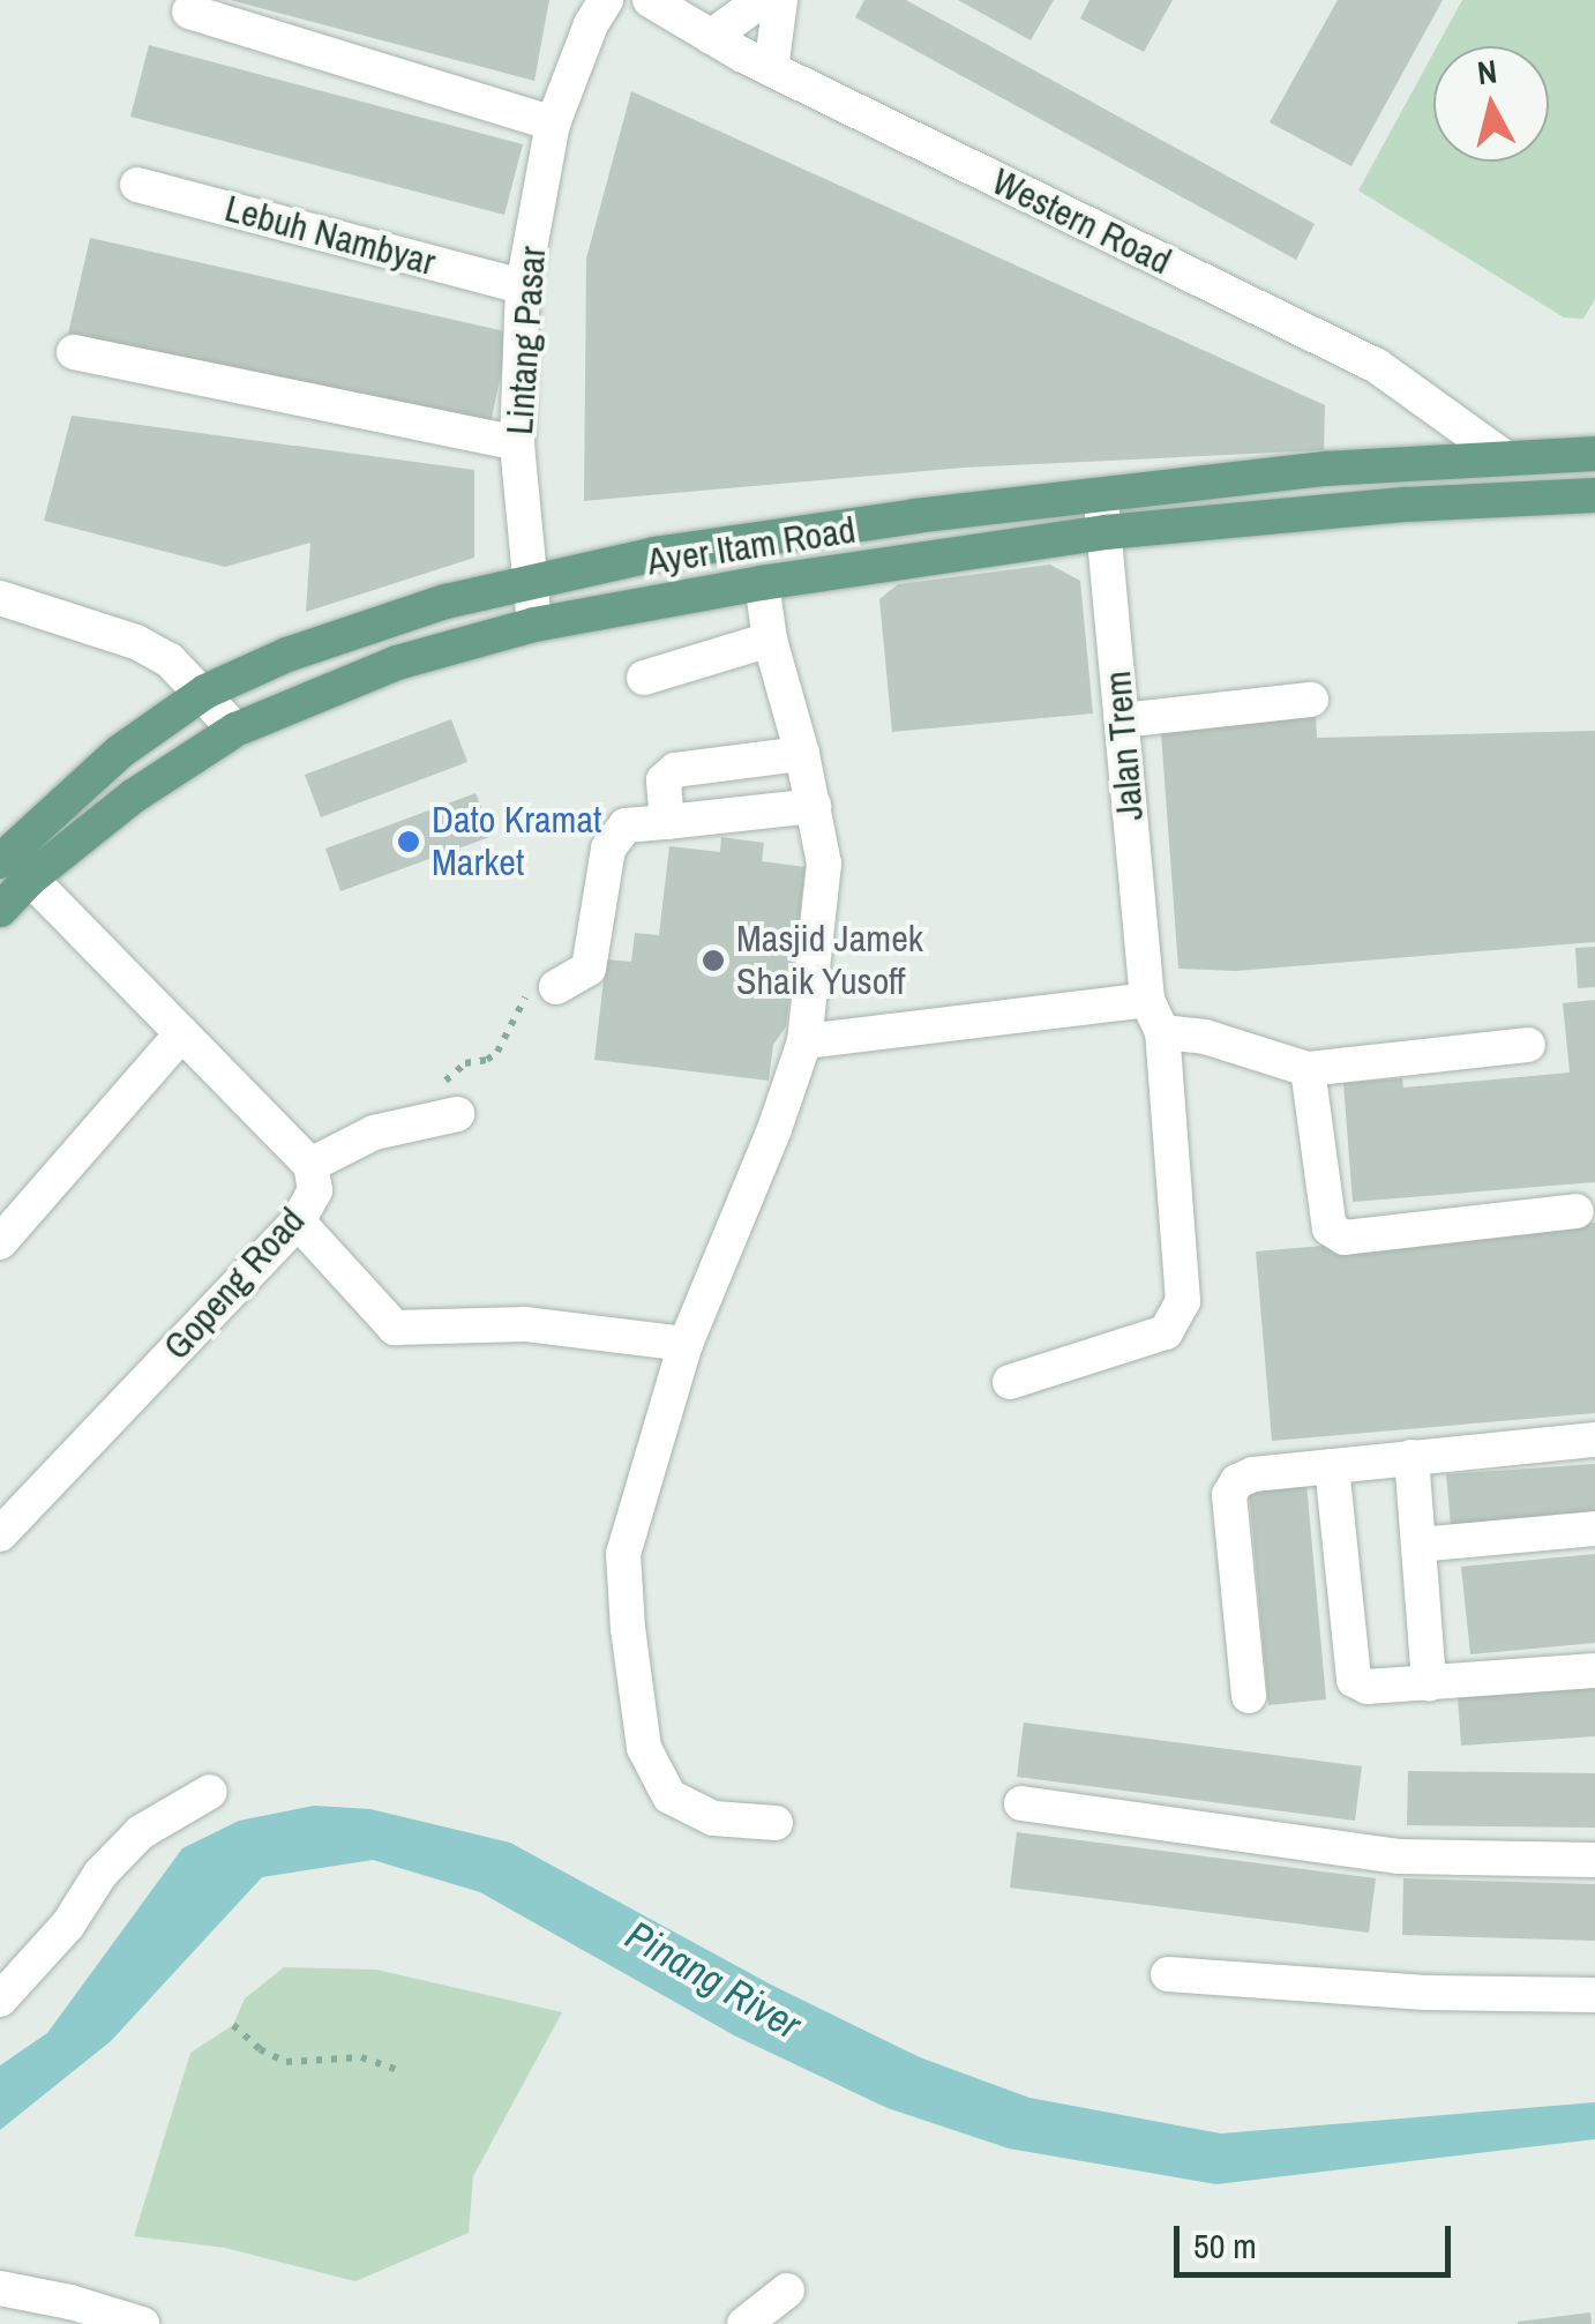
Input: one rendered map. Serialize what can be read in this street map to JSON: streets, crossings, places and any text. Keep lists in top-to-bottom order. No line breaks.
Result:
{"streets":{"main road":["Ayer Itam Road"],"street":["Western Road","Lebuh Nambyar","Lintang Pasar","Jalan Trem","Gopeng Road"]},"crossings":[["Western Road","Ayer Itam Road"],["Lebuh Nambyar","Lintang Pasar"],["Lintang Pasar","Ayer Itam Road"],["Ayer Itam Road","Jalan Trem"],["Ayer Itam Road","Gopeng Road"]],"water":["Pinang River"],"places":["Dato Kramat Market","Masjid Jamek Shaik Yusoff"],"scale_bar":"50 m","north":"top"}
